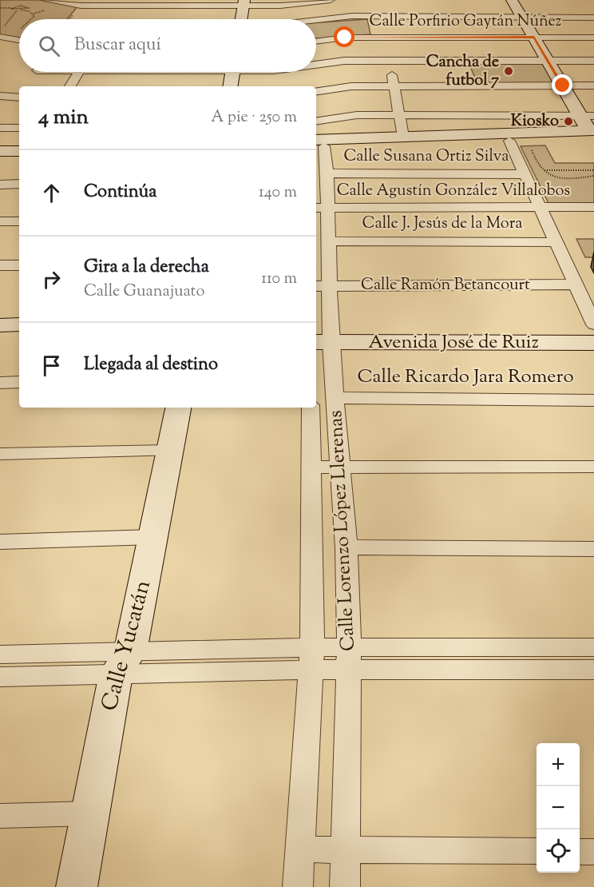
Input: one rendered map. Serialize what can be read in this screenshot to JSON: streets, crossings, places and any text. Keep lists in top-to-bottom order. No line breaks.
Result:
{"streets":{"street":["Calle Porfirio Gaytán Núñez","Calle Susana Ortiz Silva","Calle Agustín González Villalobos","Calle J. Jesús de la Mora","Calle Ramón Betancourt","Avenida José de Ruiz","Calle Ricardo Jara Romero","Calle Lorenzo López Llerenas","Calle Yucatán"]},"crossings":[["Calle Susana Ortiz Silva","Calle Lorenzo López Llerenas"],["Calle Agustín González Villalobos","Calle Lorenzo López Llerenas"],["Calle J. Jesús de la Mora","Calle Lorenzo López Llerenas"],["Calle Ramón Betancourt","Calle Lorenzo López Llerenas"],["Avenida José de Ruiz","Calle Lorenzo López Llerenas"],["Calle Ricardo Jara Romero","Calle Lorenzo López Llerenas"]],"places":["Cancha de futbol 7","Kiosko"],"page":{"search":"Buscar aquí","heading":["4 min","A pie · 250 m"],"list":[["Continúa","140 m"],["Gira a la derecha","Calle Guanajuato","110 m"],"Llegada al destino"],"map_buttons":["+","−"]}}
